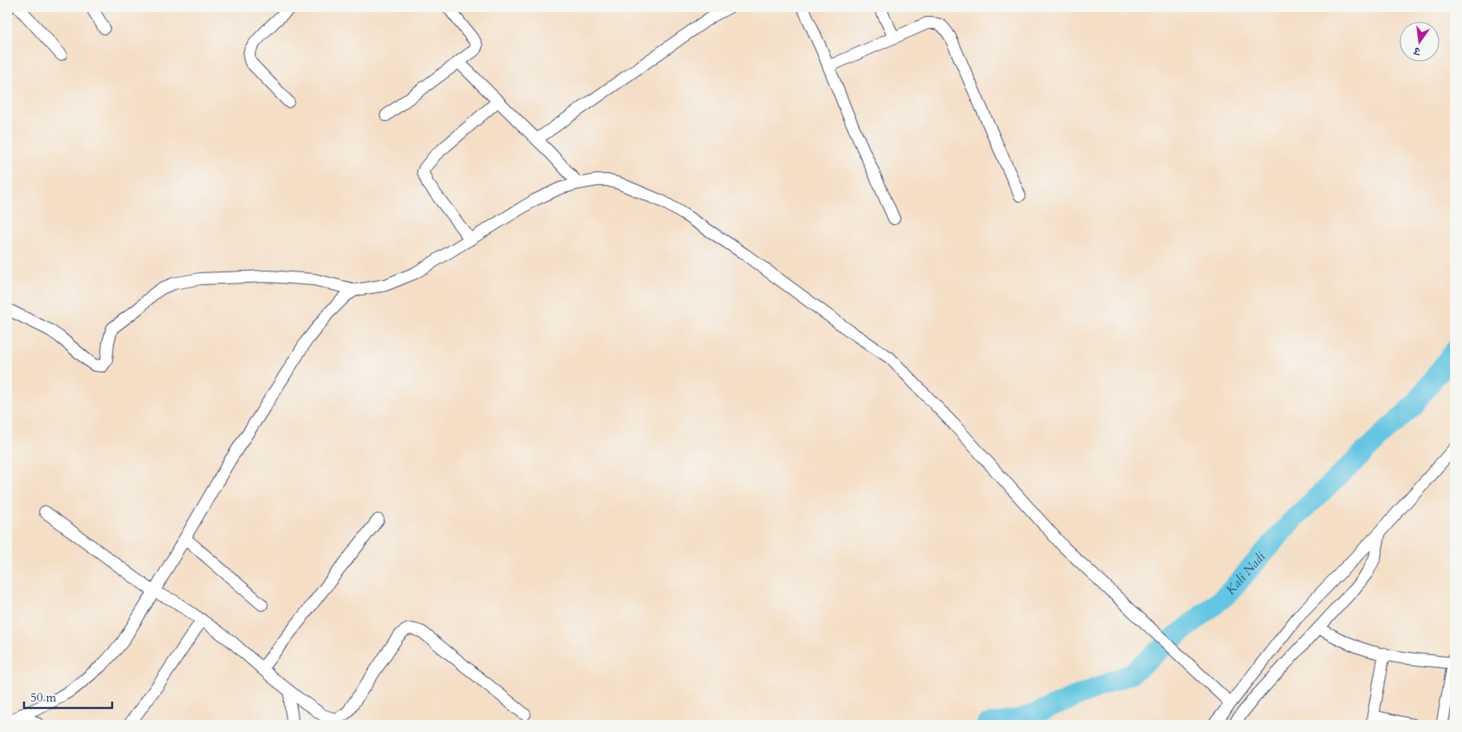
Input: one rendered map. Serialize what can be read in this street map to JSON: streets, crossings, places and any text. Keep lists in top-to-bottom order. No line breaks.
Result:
{"water":["Kali Nadi"],"scale_bar":"50 m","north":"bottom"}
